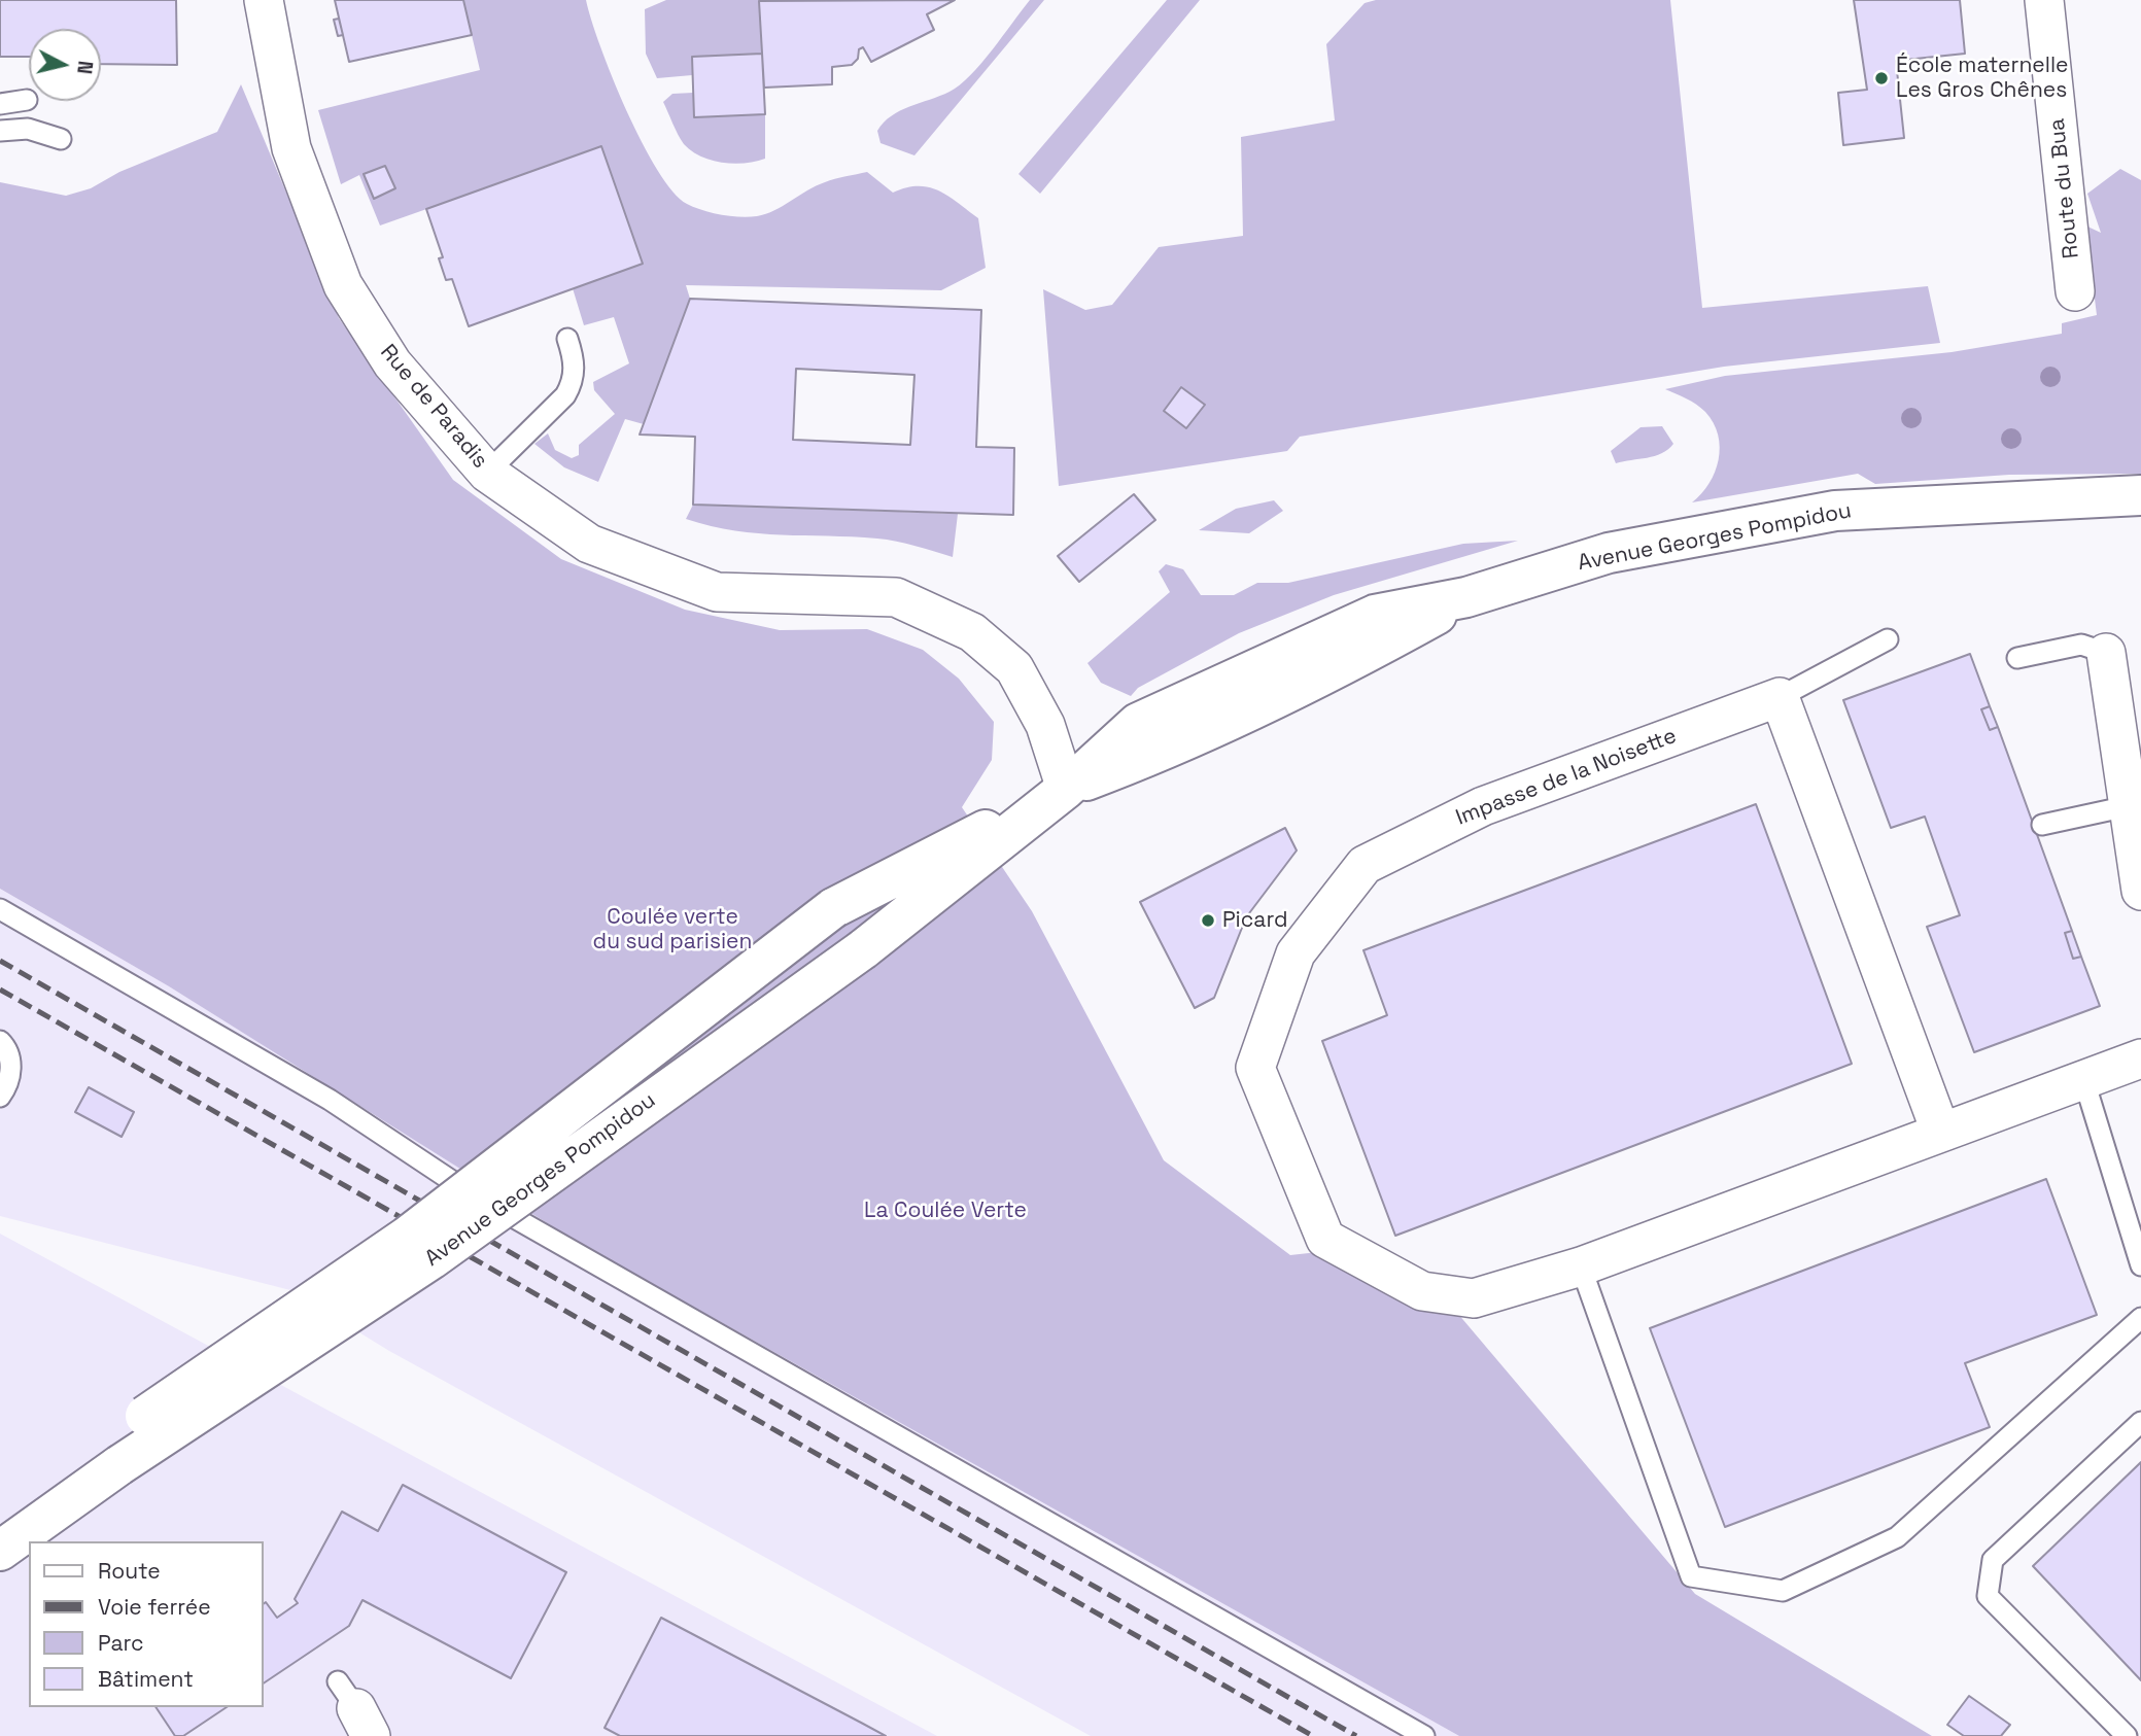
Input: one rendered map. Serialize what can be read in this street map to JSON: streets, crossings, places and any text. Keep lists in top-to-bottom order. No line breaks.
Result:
{"streets":{"main road":["Avenue Georges Pompidou"],"street":["Route du Bua","Rue de Paradis","Impasse de la Noisette"]},"crossings":[["Rue de Paradis","Avenue Georges Pompidou"]],"parks":["Coulée verte du sud parisien","La Coulée Verte"],"places":["École maternelle Les Gros Chênes","Picard"],"legend":["Route","Voie ferrée","Parc","Bâtiment"],"north":"right"}
